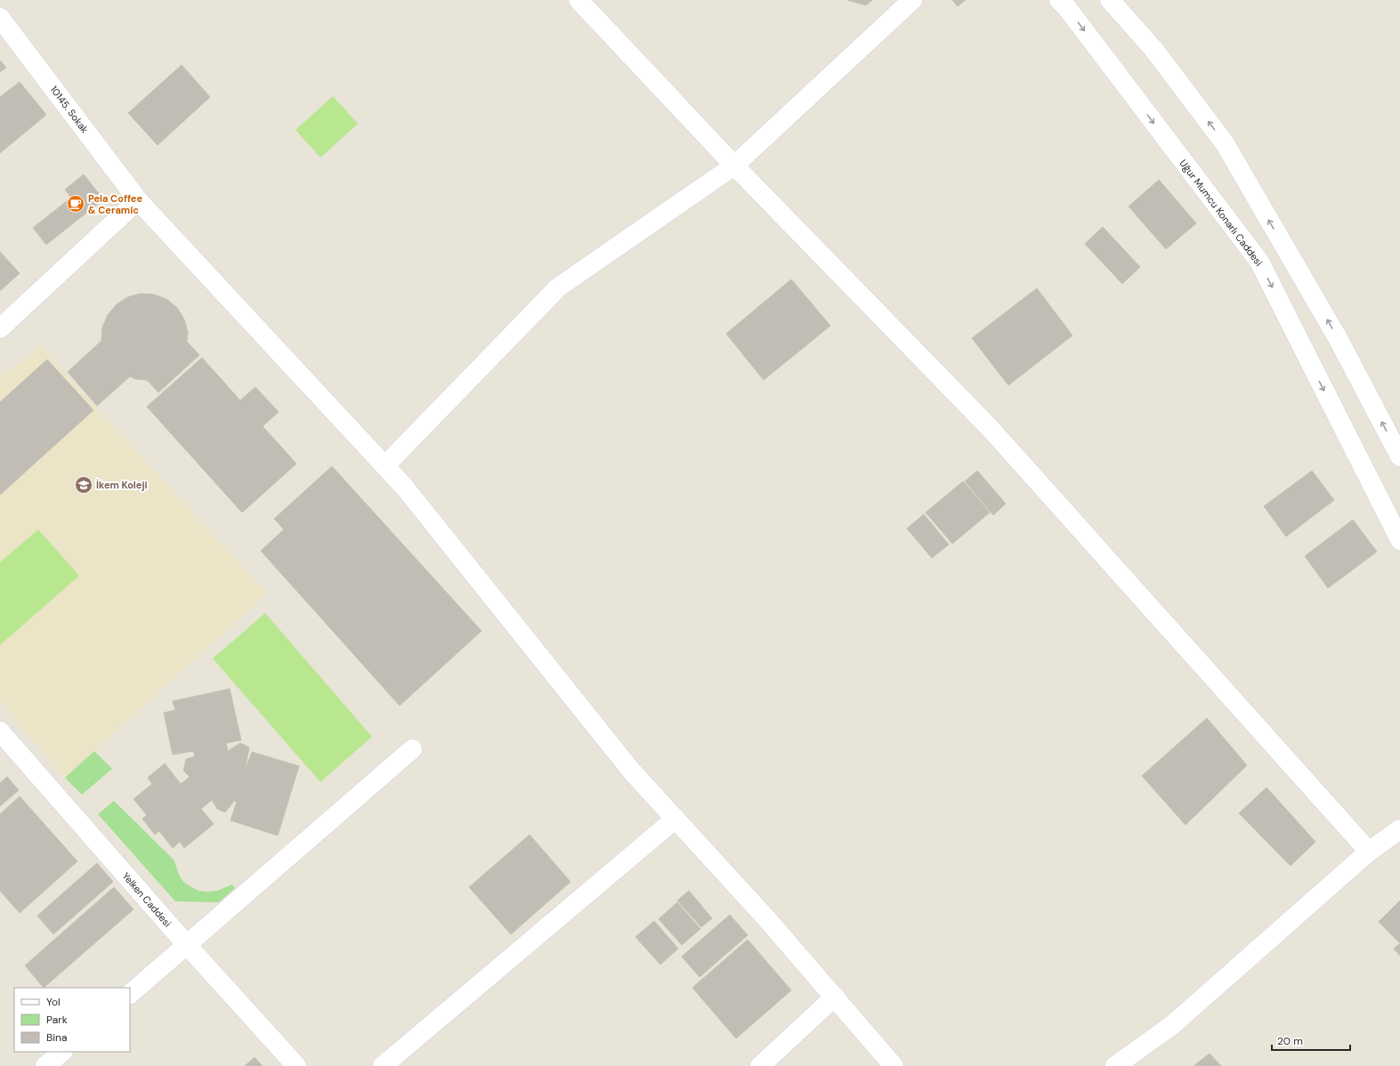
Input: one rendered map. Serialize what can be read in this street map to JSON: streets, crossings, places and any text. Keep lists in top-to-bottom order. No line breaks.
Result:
{"streets":{"street":["10145. Sokak","Uğur Mumcu Konarlı Caddesi","Yelken Caddesi"]},"places":{"cafe":["Pela Coffee & Ceramic"],"school or university":["İkem Koleji"]},"legend":["Yol","Park","Bina"],"scale_bar":"20 m"}
